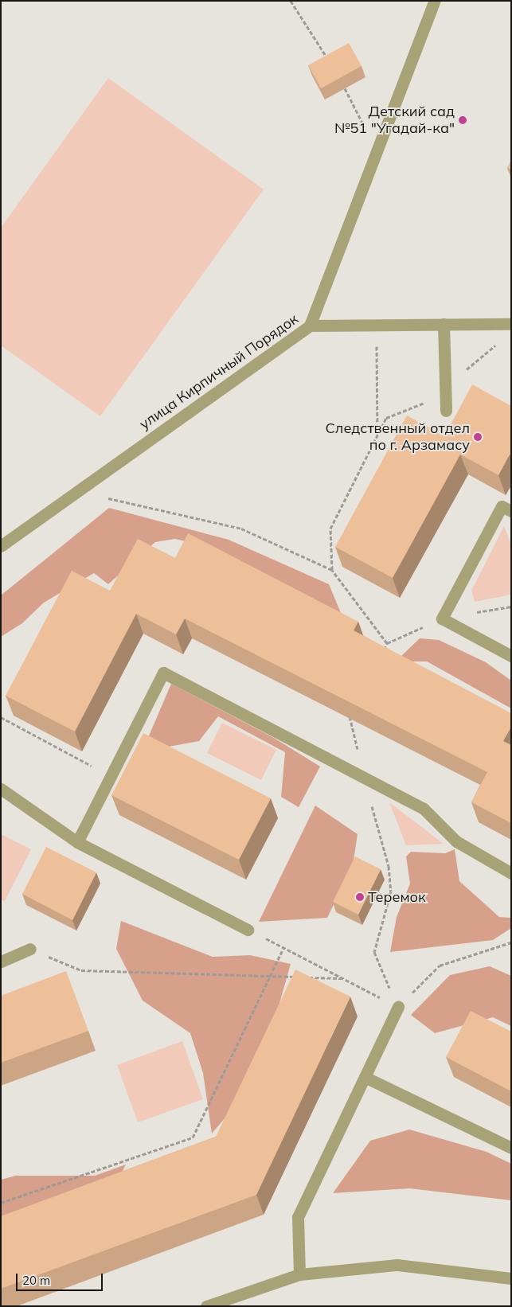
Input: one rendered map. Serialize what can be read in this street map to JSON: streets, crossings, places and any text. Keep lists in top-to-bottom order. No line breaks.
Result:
{"streets":{"street":["улица Кирпичный Порядок"]},"places":["Детский сад №51 \"Угадай-ка\"","Следственный отдел по г. Арзамасу","Теремок"],"scale_bar":"20 m"}
